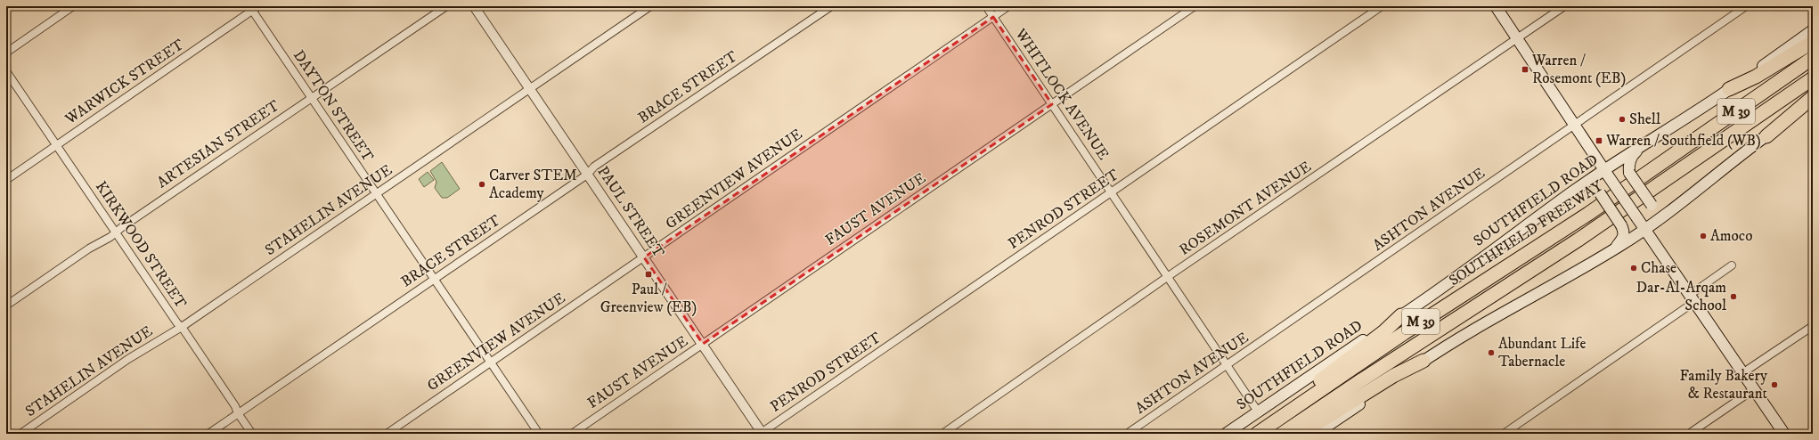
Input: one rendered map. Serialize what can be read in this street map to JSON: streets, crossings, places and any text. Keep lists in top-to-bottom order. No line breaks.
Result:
{"streets":{"highway":["M 39","SOUTHFIELD FREEWAY"],"main road":["SOUTHFIELD ROAD"],"street":["WARWICK STREET","BRACE STREET","WHITLOCK AVENUE","DAYTON STREET","ARTESIAN STREET","GREENVIEW AVENUE","ROSEMONT AVENUE","FAUST AVENUE","PENROD STREET","ASHTON AVENUE","STAHELIN AVENUE","PAUL STREET","KIRKWOOD STREET"]},"crossings":[["WARWICK STREET","DAYTON STREET"],["WARWICK STREET","KIRKWOOD STREET"],["BRACE STREET","DAYTON STREET"],["BRACE STREET","PAUL STREET"],["BRACE STREET","KIRKWOOD STREET"],["WHITLOCK AVENUE","GREENVIEW AVENUE"],["WHITLOCK AVENUE","SOUTHFIELD ROAD"],["WHITLOCK AVENUE","ROSEMONT AVENUE"],["WHITLOCK AVENUE","FAUST AVENUE"],["WHITLOCK AVENUE","PENROD STREET"],["WHITLOCK AVENUE","ASHTON AVENUE"],["DAYTON STREET","ARTESIAN STREET"],["DAYTON STREET","GREENVIEW AVENUE"],["DAYTON STREET","STAHELIN AVENUE"],["ARTESIAN STREET","KIRKWOOD STREET"],["GREENVIEW AVENUE","PAUL STREET"],["FAUST AVENUE","PAUL STREET"],["PENROD STREET","PAUL STREET"],["STAHELIN AVENUE","PAUL STREET"],["STAHELIN AVENUE","KIRKWOOD STREET"]],"places":{"transit":["Warren / Rosemont (EB)","Warren / Southfield (WB)","Paul / Greenview (EB)"],"other":["Shell","Carver STEM Academy","Amoco","Chase","Dar-Al-Arqam School","Abundant Life Tabernacle","Family Bakery & Restaurant"]}}
